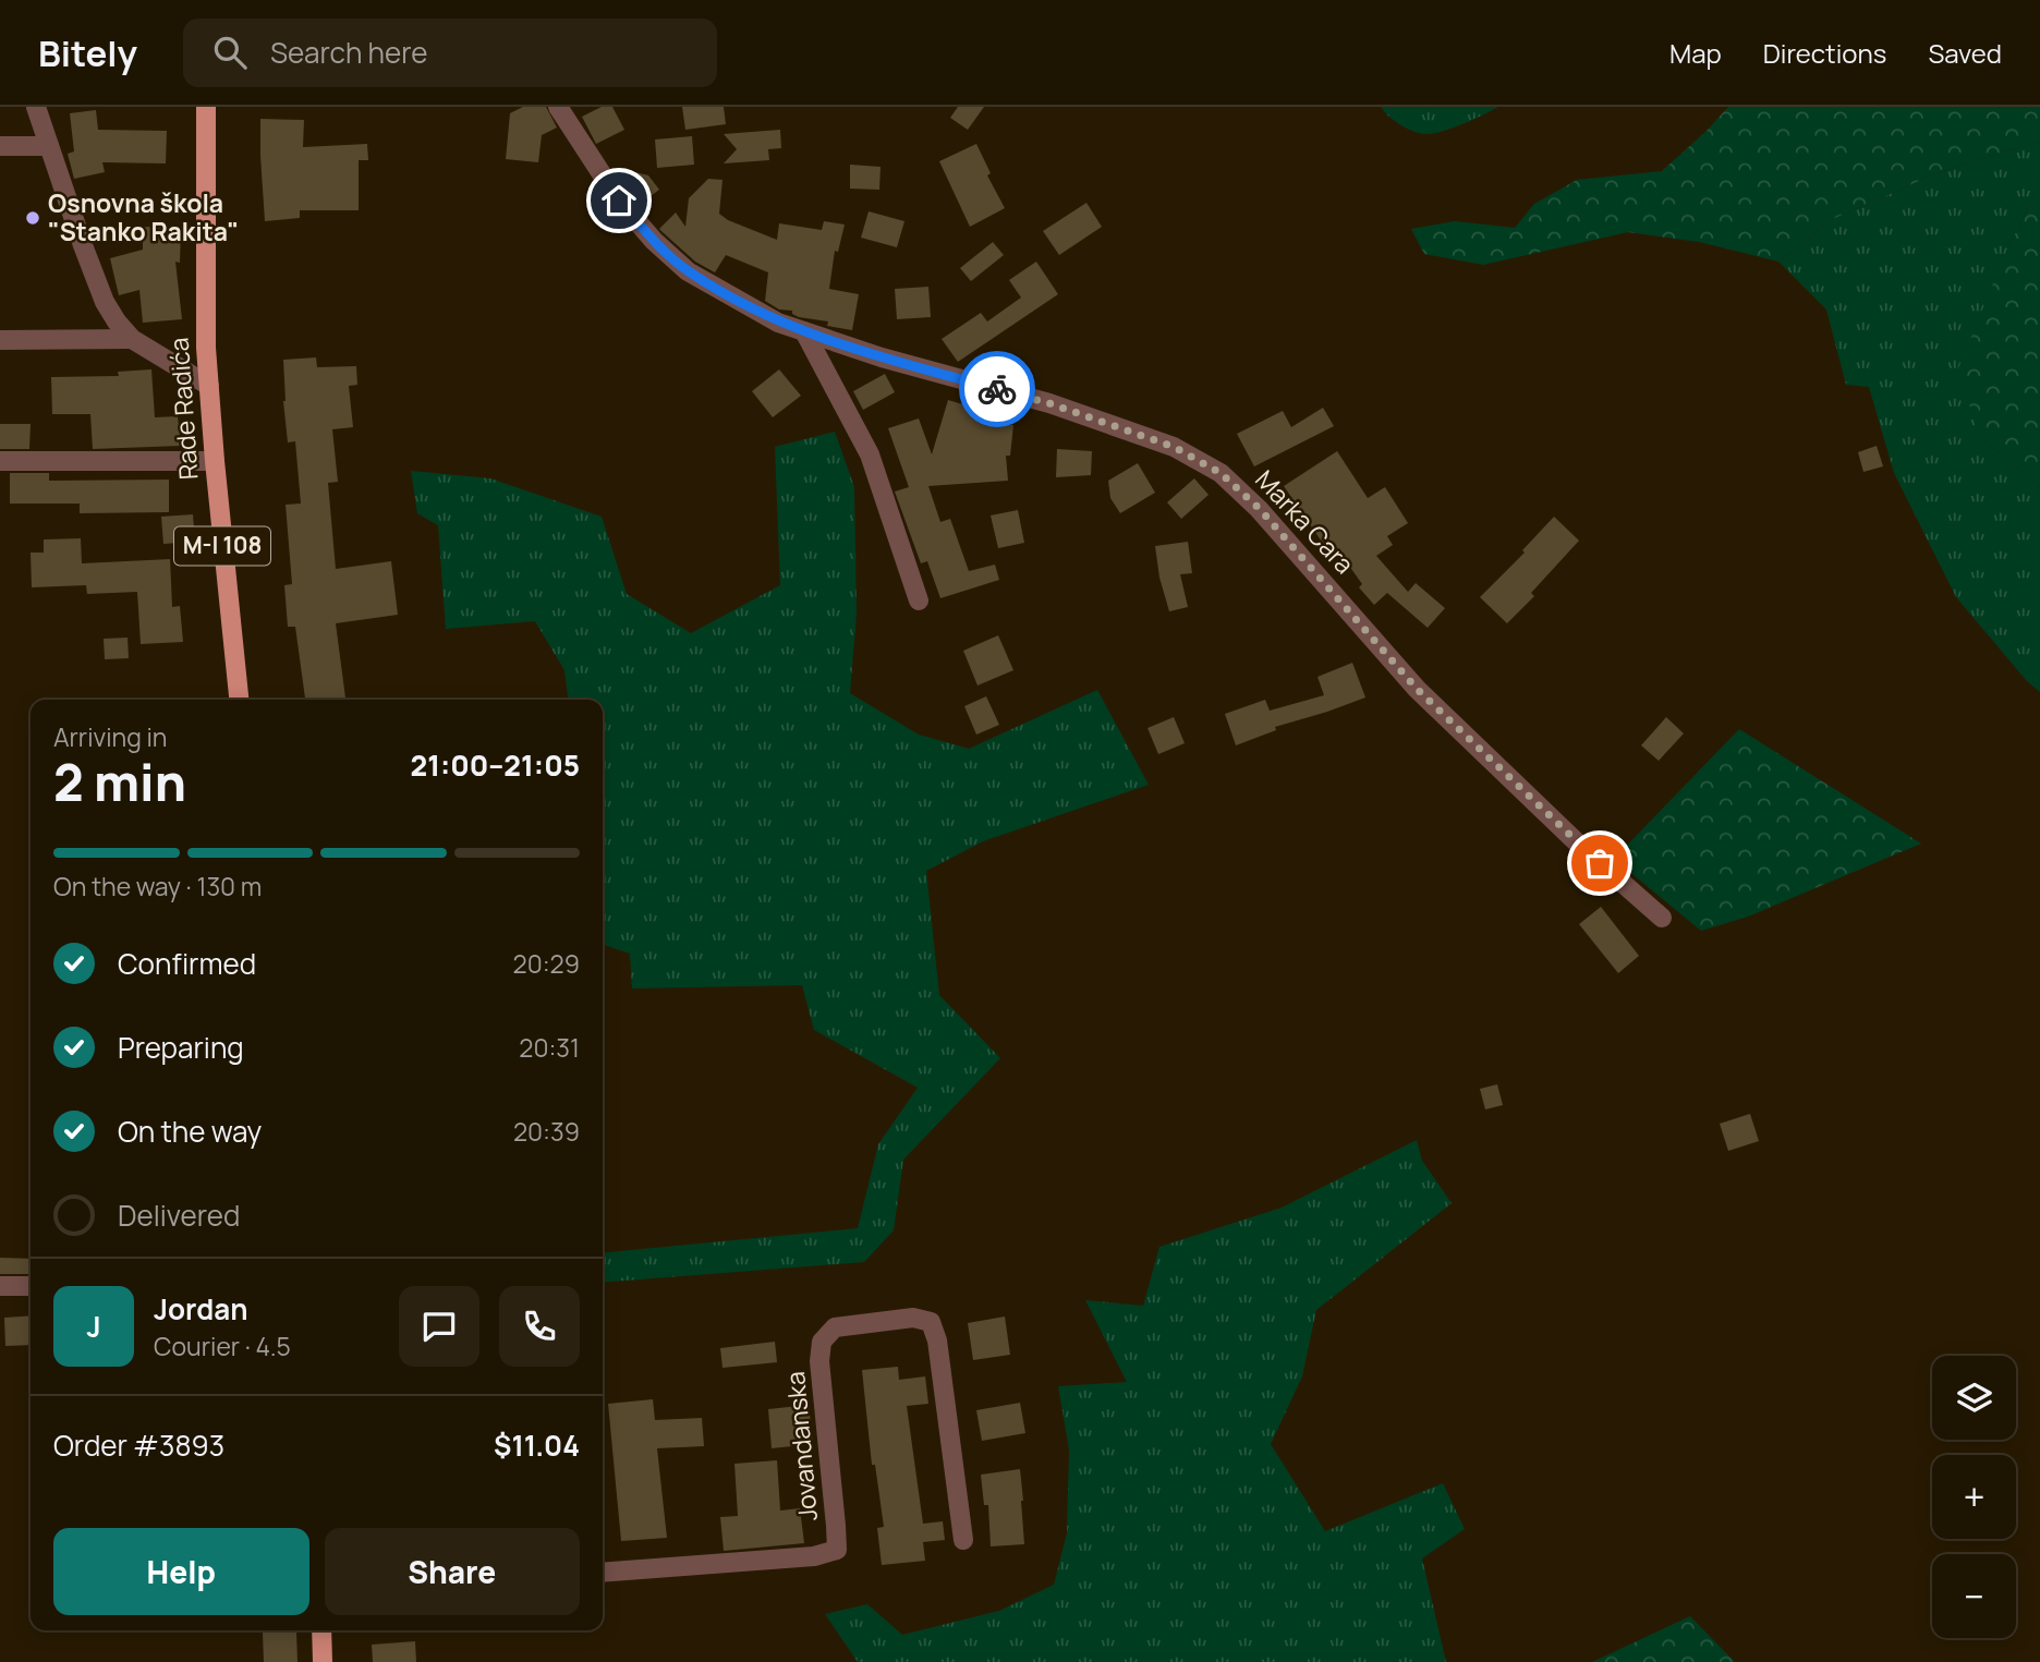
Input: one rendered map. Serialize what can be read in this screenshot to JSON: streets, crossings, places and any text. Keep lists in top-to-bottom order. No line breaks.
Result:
{"streets":{"main road":["Rade Radića","M-I 108"],"street":["Marka Cara","Jovandanska"]},"places":["Osnovna škola \"Stanko Rakita\""],"page":{"header":"Bitely","search":"Search here","nav":["Map","Directions","Saved"],"heading":["2 min","Arriving in","21:00–21:05"],"panel":["Jordan","Courier · 4.5","Order #3893","$11.04"],"bar":"On the way · 130 m","list":[["Confirmed","20:29"],["Preparing","20:31"],["On the way","20:39"],"Delivered"],"round":"J","map_buttons":["+","−"],"buttons":["Help","Share"]}}
